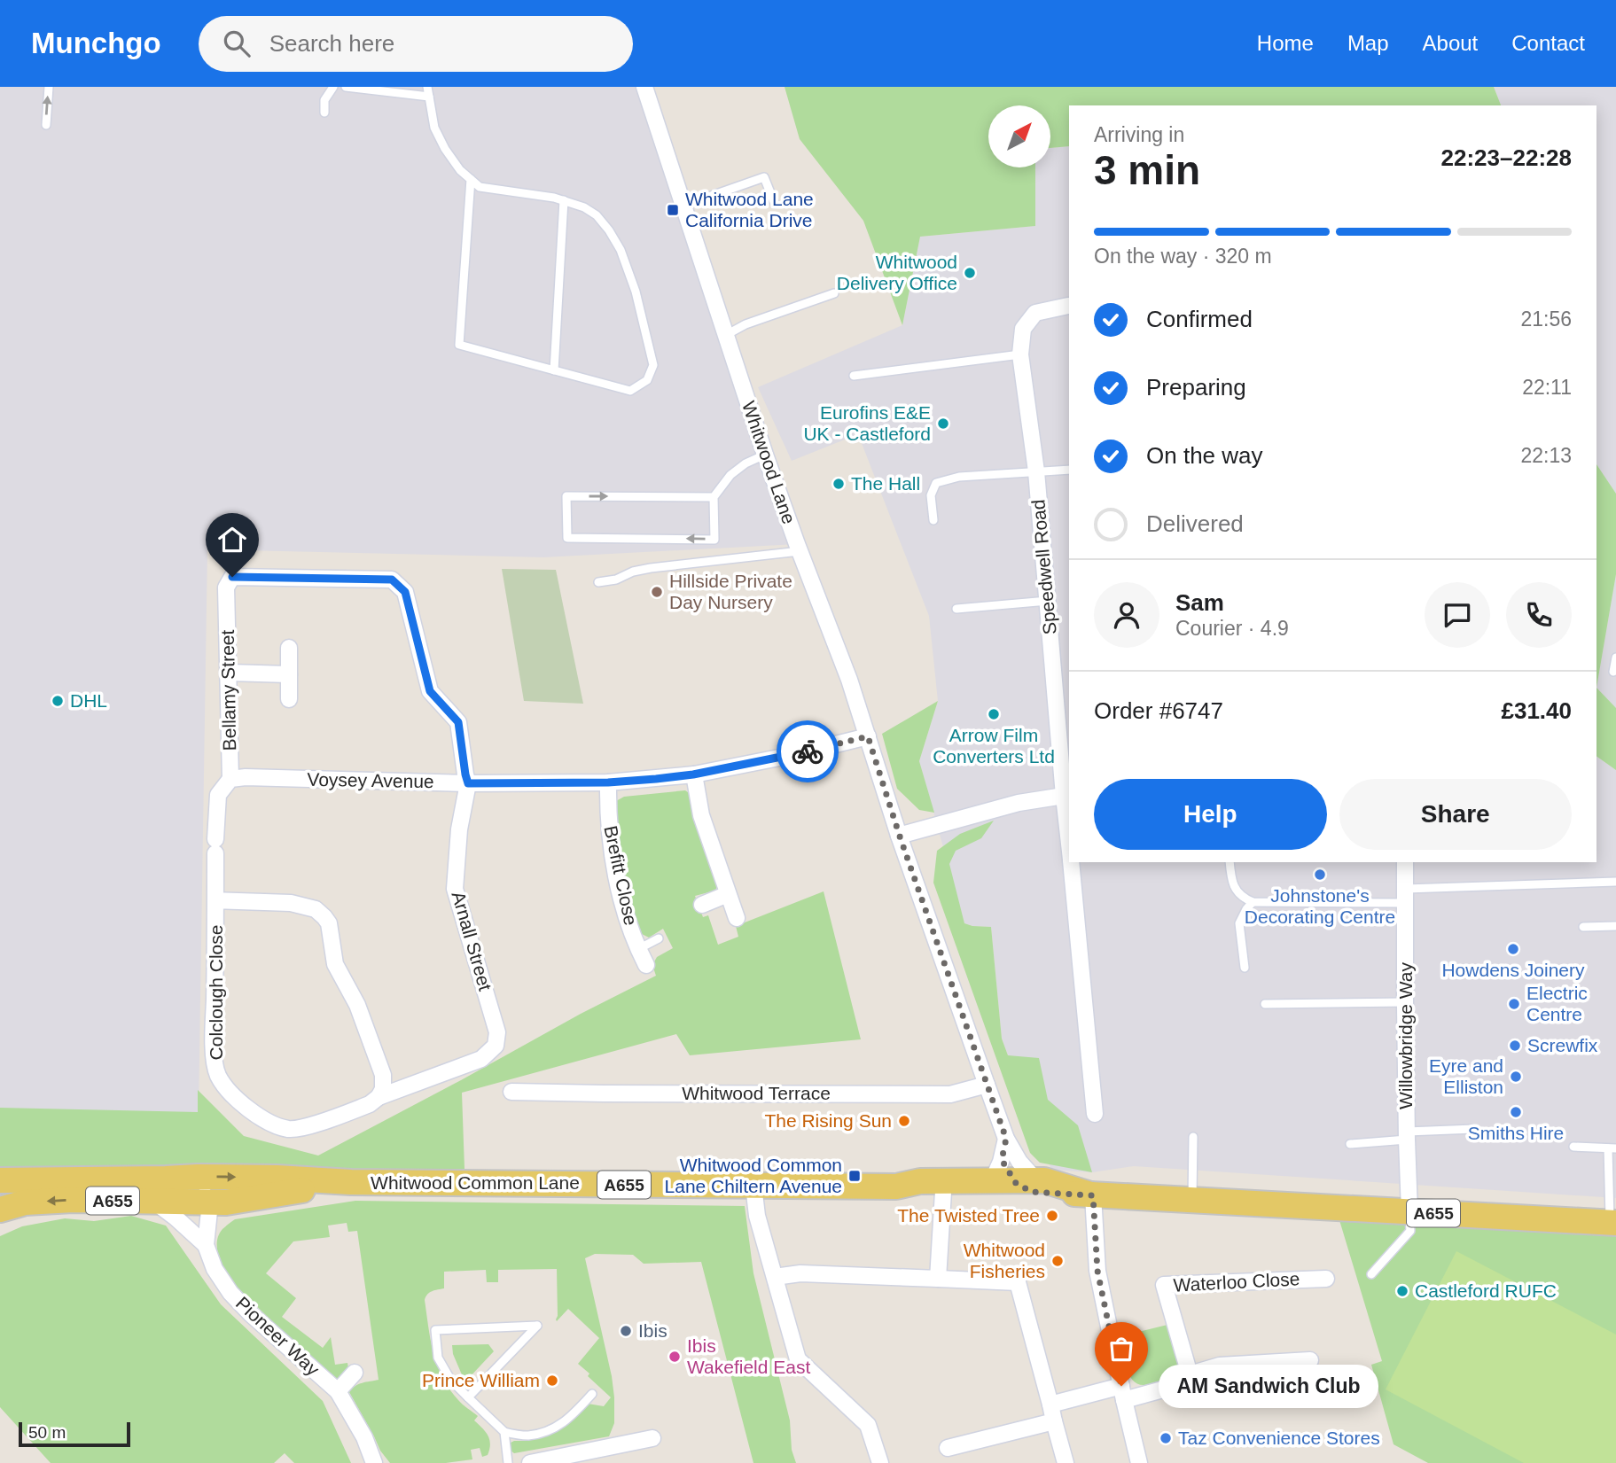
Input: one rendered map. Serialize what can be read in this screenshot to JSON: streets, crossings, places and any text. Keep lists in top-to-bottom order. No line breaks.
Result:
{"streets":{"main road":["Whitwood Common Lane","A655"],"street":["Whitwood Lane","Speedwell Road","Bellamy Street","Voysey Avenue","Brefitt Close","Arnall Street","Colclough Close","Willowbridge Way","Whitwood Terrace","Waterloo Close","Pioneer Way"]},"crossings":[["Whitwood Lane","Voysey Avenue"],["Whitwood Lane","Whitwood Terrace"],["Whitwood Lane","Whitwood Common Lane"],["Bellamy Street","Voysey Avenue"],["Bellamy Street","Arnall Street"],["Bellamy Street","Colclough Close"],["Voysey Avenue","Brefitt Close"],["Voysey Avenue","Arnall Street"],["Voysey Avenue","Colclough Close"],["Arnall Street","Colclough Close"],["Willowbridge Way","Whitwood Common Lane"],["Willowbridge Way","A655"],["Whitwood Common Lane","A655"],["Whitwood Common Lane","Pioneer Way"]],"places":{"transit":["Whitwood Lane California Drive","Whitwood Common Lane Chiltern Avenue"],"other":["Whitwood Delivery Office","Eurofins E&E UK - Castleford","The Hall","Hillside Private Day Nursery","DHL","Arrow Film Converters Ltd","Johnstone's Decorating Centre","Howdens Joinery","Electric Centre","Screwfix","Eyre and Elliston","Smiths Hire","The Rising Sun","The Twisted Tree","Whitwood Fisheries","Castleford RUFC","Ibis","Ibis Wakefield East","Prince William","AM Sandwich Club","Taz Convenience Stores"]},"scale_bar":"50 m","north":"top right","page":{"header":"Munchgo","search":"Search here","nav":["Home","Map","About","Contact"],"heading":["3 min","Arriving in","22:23–22:28"],"panel":["Sam","Courier · 4.9","Order #6747","£31.40"],"bar":"On the way · 320 m","list":[["Confirmed","21:56"],["Preparing","22:11"],["On the way","22:13"],"Delivered"],"buttons":["Help","Share"],"bubble":"AM Sandwich Club","scale":"50 m"}}
